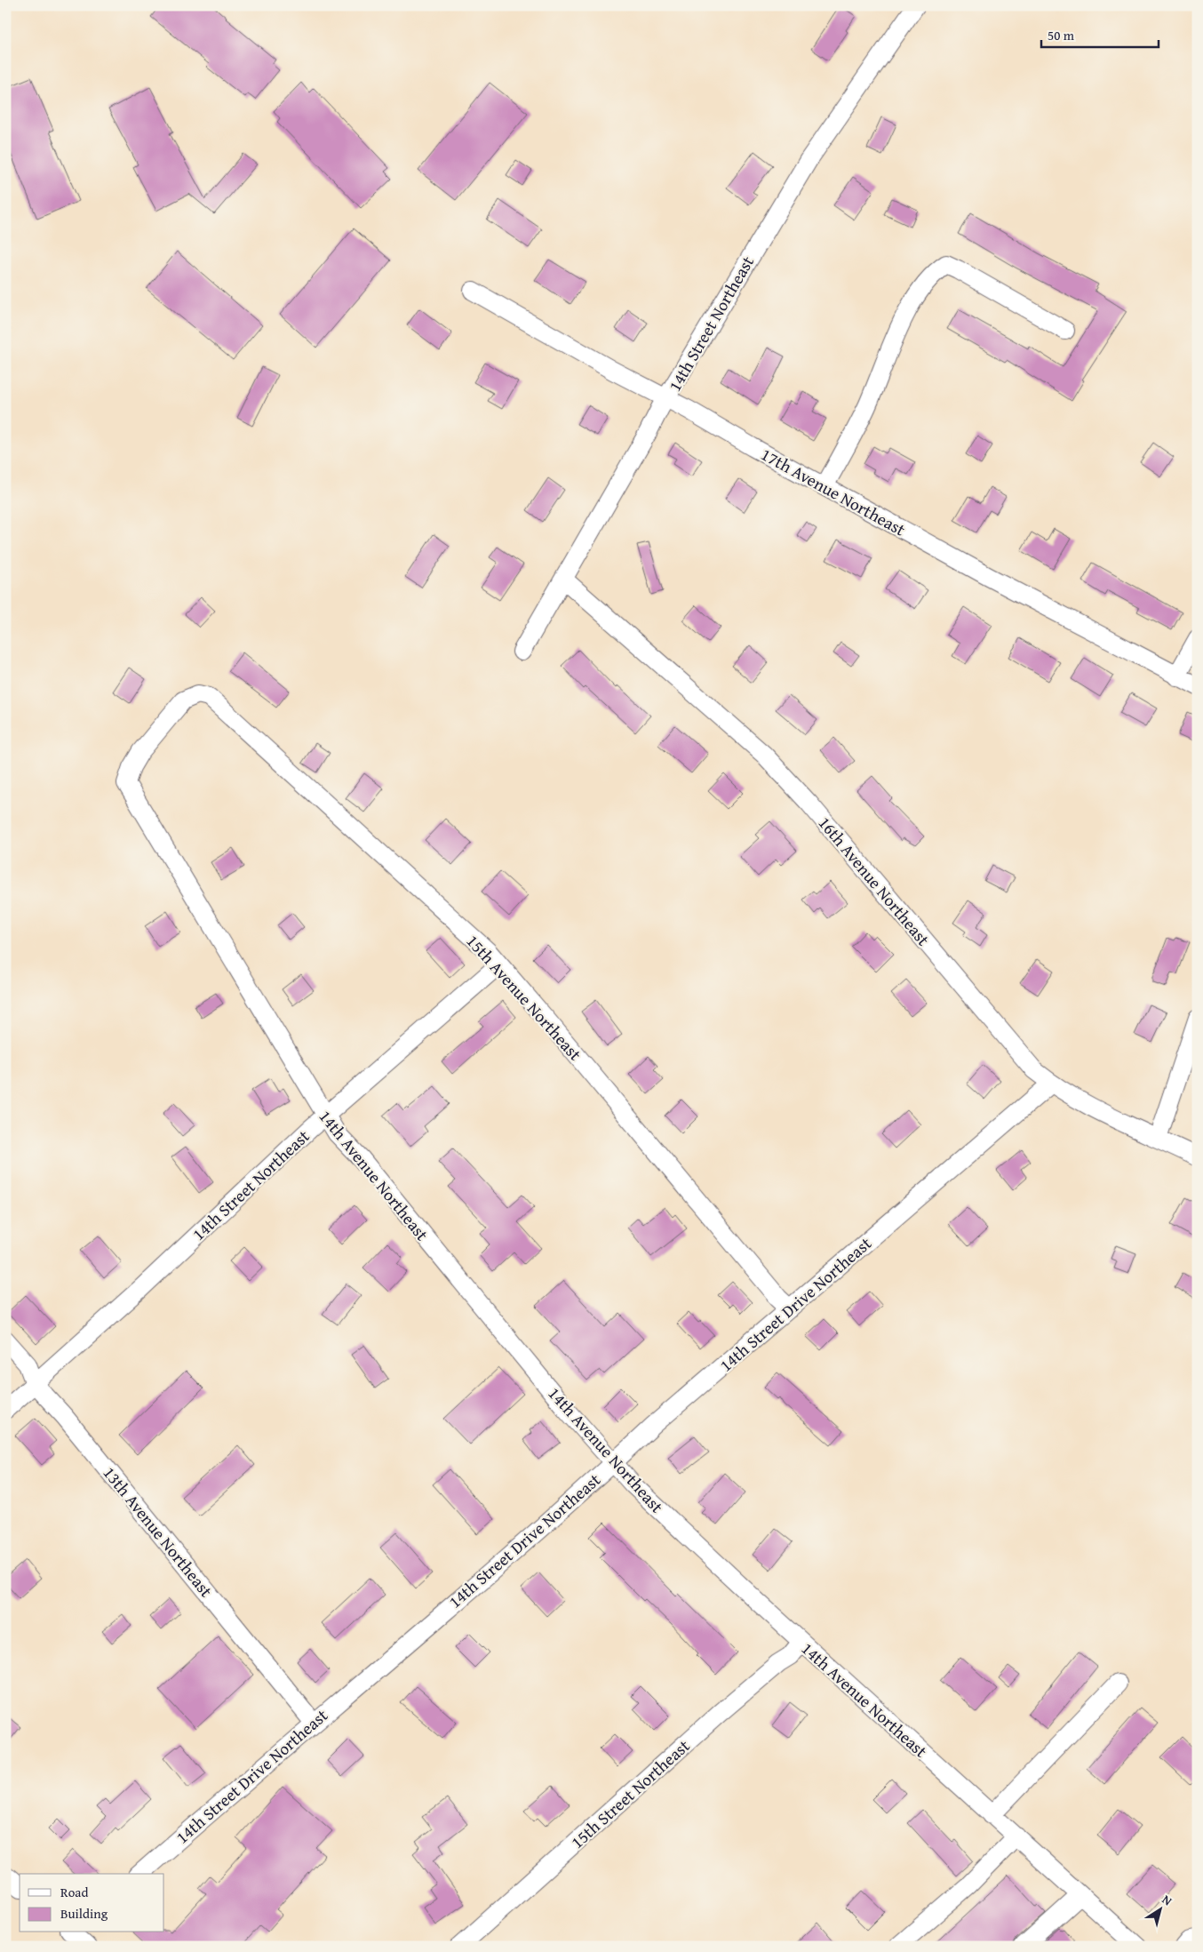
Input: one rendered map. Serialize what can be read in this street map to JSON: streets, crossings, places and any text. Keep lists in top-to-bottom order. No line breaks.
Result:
{"streets":{"street":["14th Street Northeast","17th Avenue Northeast","16th Avenue Northeast","15th Avenue Northeast","14th Avenue Northeast","14th Street Drive Northeast","13th Avenue Northeast","15th Street Northeast"]},"crossings":[["14th Street Northeast","17th Avenue Northeast"],["14th Street Northeast","16th Avenue Northeast"],["14th Street Northeast","15th Avenue Northeast"],["14th Street Northeast","14th Avenue Northeast"],["14th Street Northeast","13th Avenue Northeast"],["16th Avenue Northeast","14th Street Drive Northeast"],["15th Avenue Northeast","14th Avenue Northeast"],["15th Avenue Northeast","14th Street Drive Northeast"],["14th Avenue Northeast","14th Street Drive Northeast"],["14th Avenue Northeast","15th Street Northeast"],["14th Street Drive Northeast","13th Avenue Northeast"]],"legend":["Road","Building"],"scale_bar":"50 m","north":"top right"}
